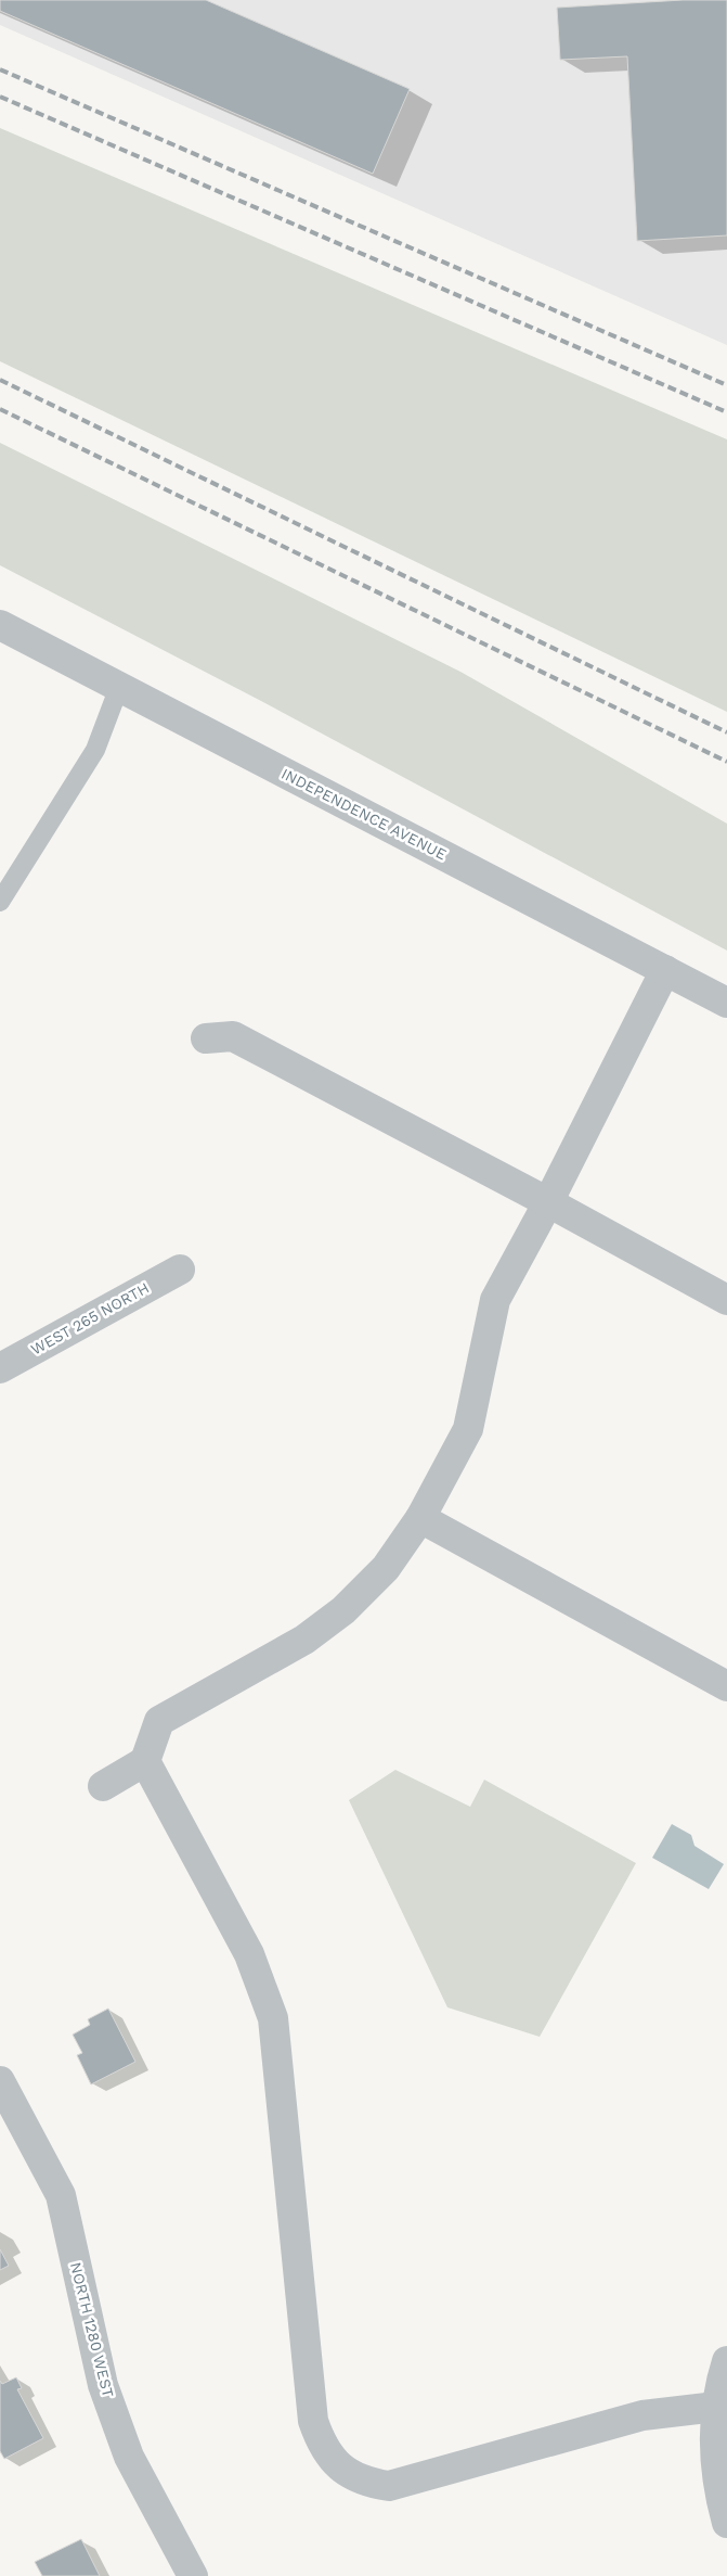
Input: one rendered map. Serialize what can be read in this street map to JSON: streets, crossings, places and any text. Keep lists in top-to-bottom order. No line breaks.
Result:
{"streets":{"street":["INDEPENDENCE AVENUE","WEST 265 NORTH","NORTH 1280 WEST"]}}
